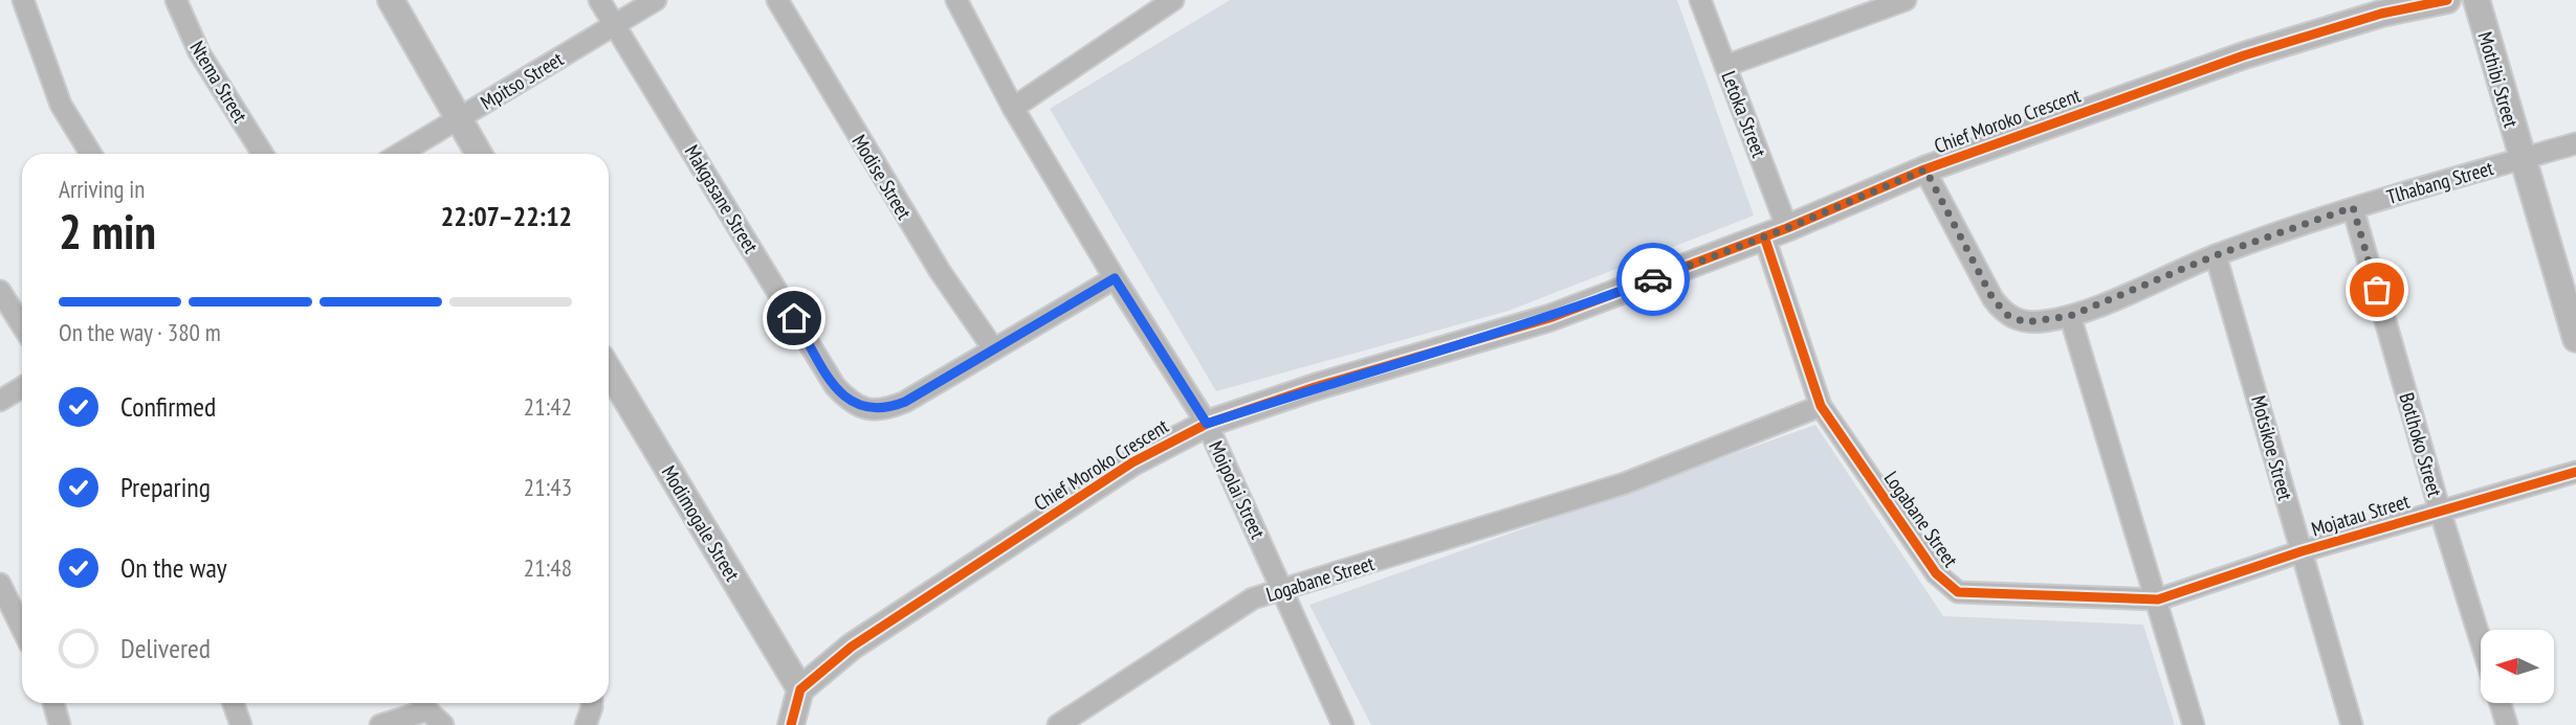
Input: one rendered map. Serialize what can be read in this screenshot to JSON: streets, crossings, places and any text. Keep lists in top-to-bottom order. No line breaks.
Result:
{"streets":{"street":["Mothibi Street","Mpitso Street","Ntema Street","Letoka Street","Chief Moroko Crescent","Modise Street","Tlhabang Street","Makgasane Street","Botlhoko Street","Motsikoe Street","Moipolai Street","Mojatau Street","Logabane Street","Modimogale Street"]},"crossings":[["Mothibi Street","Tlhabang Street"],["Mpitso Street","Makgasane Street"],["Letoka Street","Chief Moroko Crescent"],["Letoka Street","Logabane Street"],["Chief Moroko Crescent","Tlhabang Street"],["Chief Moroko Crescent","Moipolai Street"],["Chief Moroko Crescent","Modimogale Street"],["Modise Street","Makgasane Street"],["Tlhabang Street","Botlhoko Street"],["Tlhabang Street","Motsikoe Street"],["Makgasane Street","Moipolai Street"],["Botlhoko Street","Mojatau Street"],["Motsikoe Street","Mojatau Street"],["Moipolai Street","Logabane Street"],["Mojatau Street","Logabane Street"]],"north":"left","page":{"heading":["2 min","Arriving in","22:07–22:12"],"bar":"On the way · 380 m","list":[["Confirmed","21:42"],["Preparing","21:43"],["On the way","21:48"],"Delivered"]}}
